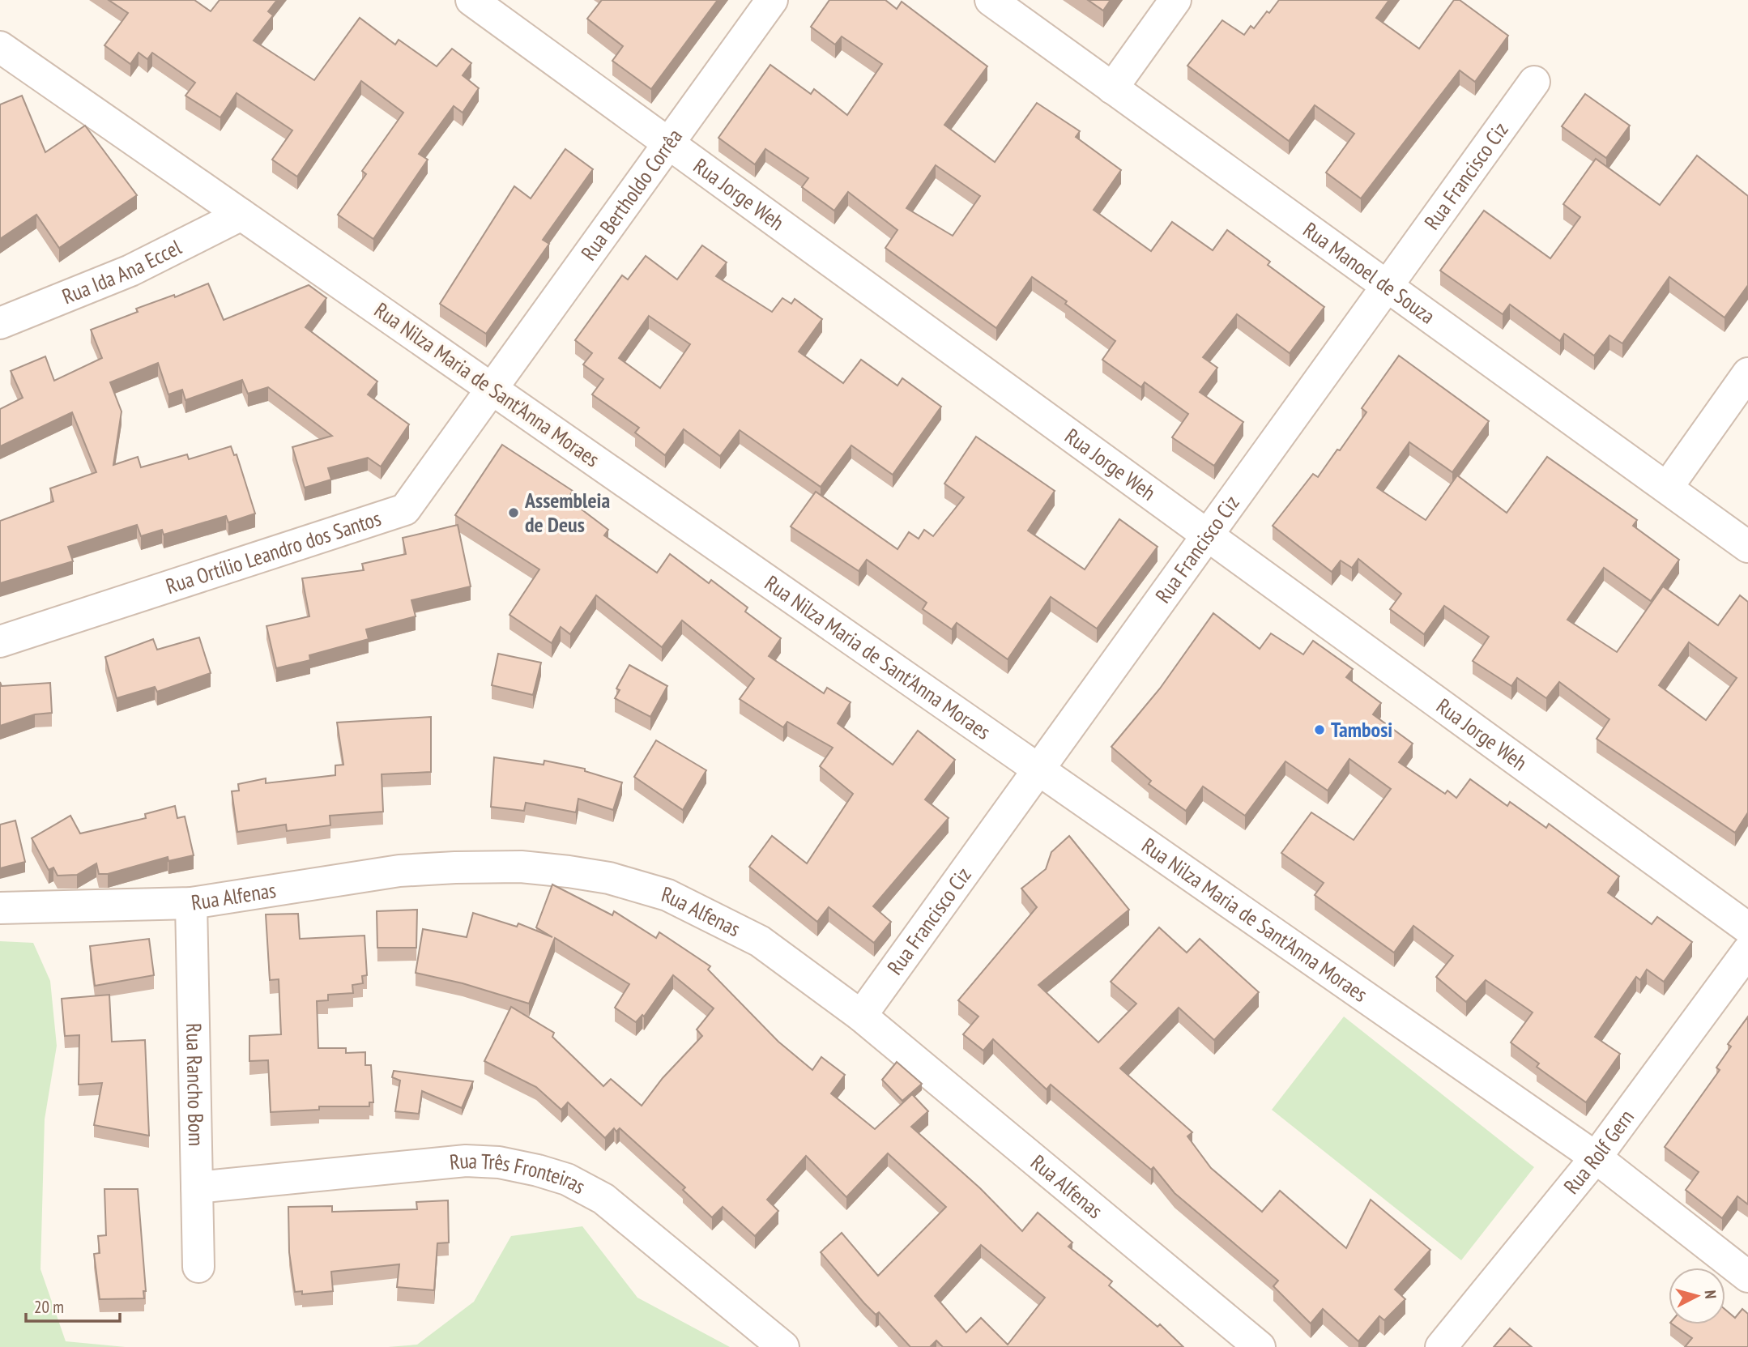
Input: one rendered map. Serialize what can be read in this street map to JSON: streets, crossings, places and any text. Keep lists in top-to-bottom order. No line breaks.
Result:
{"streets":{"street":["Rua Francisco Ciz","Rua Bertholdo Corrêa","Rua Jorge Weh","Rua Ida Ana Eccel","Rua Manoel de Souza","Rua Nilza Maria de Sant'Anna Moraes","Rua Ortílio Leandro dos Santos","Rua Alfenas","Rua Rancho Bom","Rua Rolf Gern","Rua Três Fronteiras"]},"crossings":[["Rua Francisco Ciz","Rua Jorge Weh"],["Rua Francisco Ciz","Rua Manoel de Souza"],["Rua Francisco Ciz","Rua Nilza Maria de Sant'Anna Moraes"],["Rua Francisco Ciz","Rua Alfenas"],["Rua Bertholdo Corrêa","Rua Jorge Weh"],["Rua Bertholdo Corrêa","Rua Nilza Maria de Sant'Anna Moraes"],["Rua Bertholdo Corrêa","Rua Ortílio Leandro dos Santos"],["Rua Ida Ana Eccel","Rua Nilza Maria de Sant'Anna Moraes"],["Rua Nilza Maria de Sant'Anna Moraes","Rua Ortílio Leandro dos Santos"],["Rua Nilza Maria de Sant'Anna Moraes","Rua Rolf Gern"],["Rua Alfenas","Rua Rancho Bom"],["Rua Rancho Bom","Rua Três Fronteiras"]],"places":["Assembleia de Deus","Tambosi"],"scale_bar":"20 m","north":"right"}
